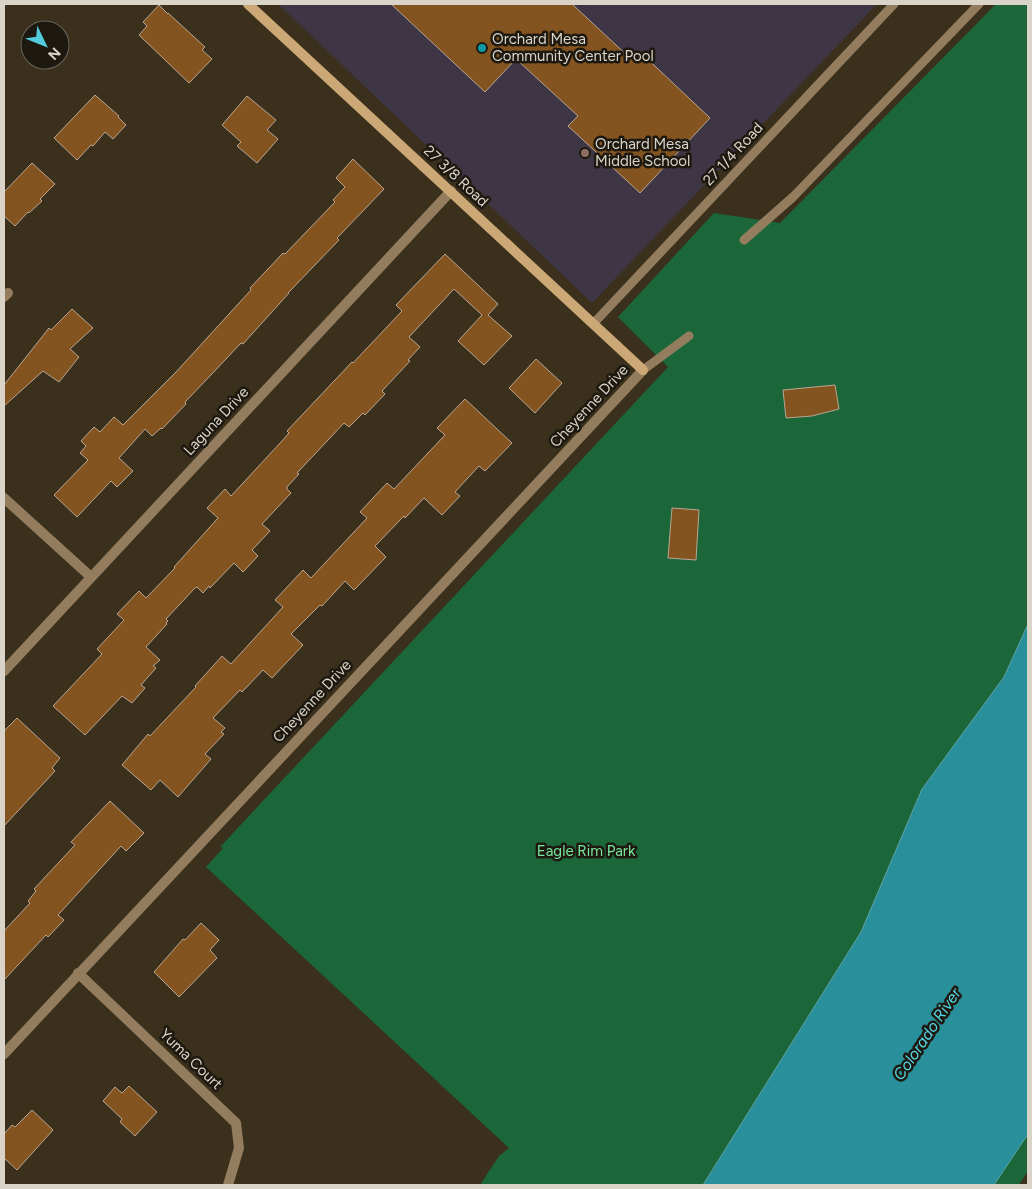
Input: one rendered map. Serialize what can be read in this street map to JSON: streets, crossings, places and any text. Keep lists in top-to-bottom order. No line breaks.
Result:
{"streets":{"street":["27 3/8 Road","Cheyenne Drive","Laguna Drive","Yuma Court"],"lane":["27 1/4 Road"]},"crossings":[["27 1/4 Road","27 3/8 Road"],["27 3/8 Road","Cheyenne Drive"],["27 3/8 Road","Laguna Drive"],["Cheyenne Drive","Yuma Court"]],"water":["Colorado River"],"parks":["Eagle Rim Park"],"places":["Orchard Mesa Community Center Pool","Orchard Mesa Middle School"],"north":"bottom right"}
